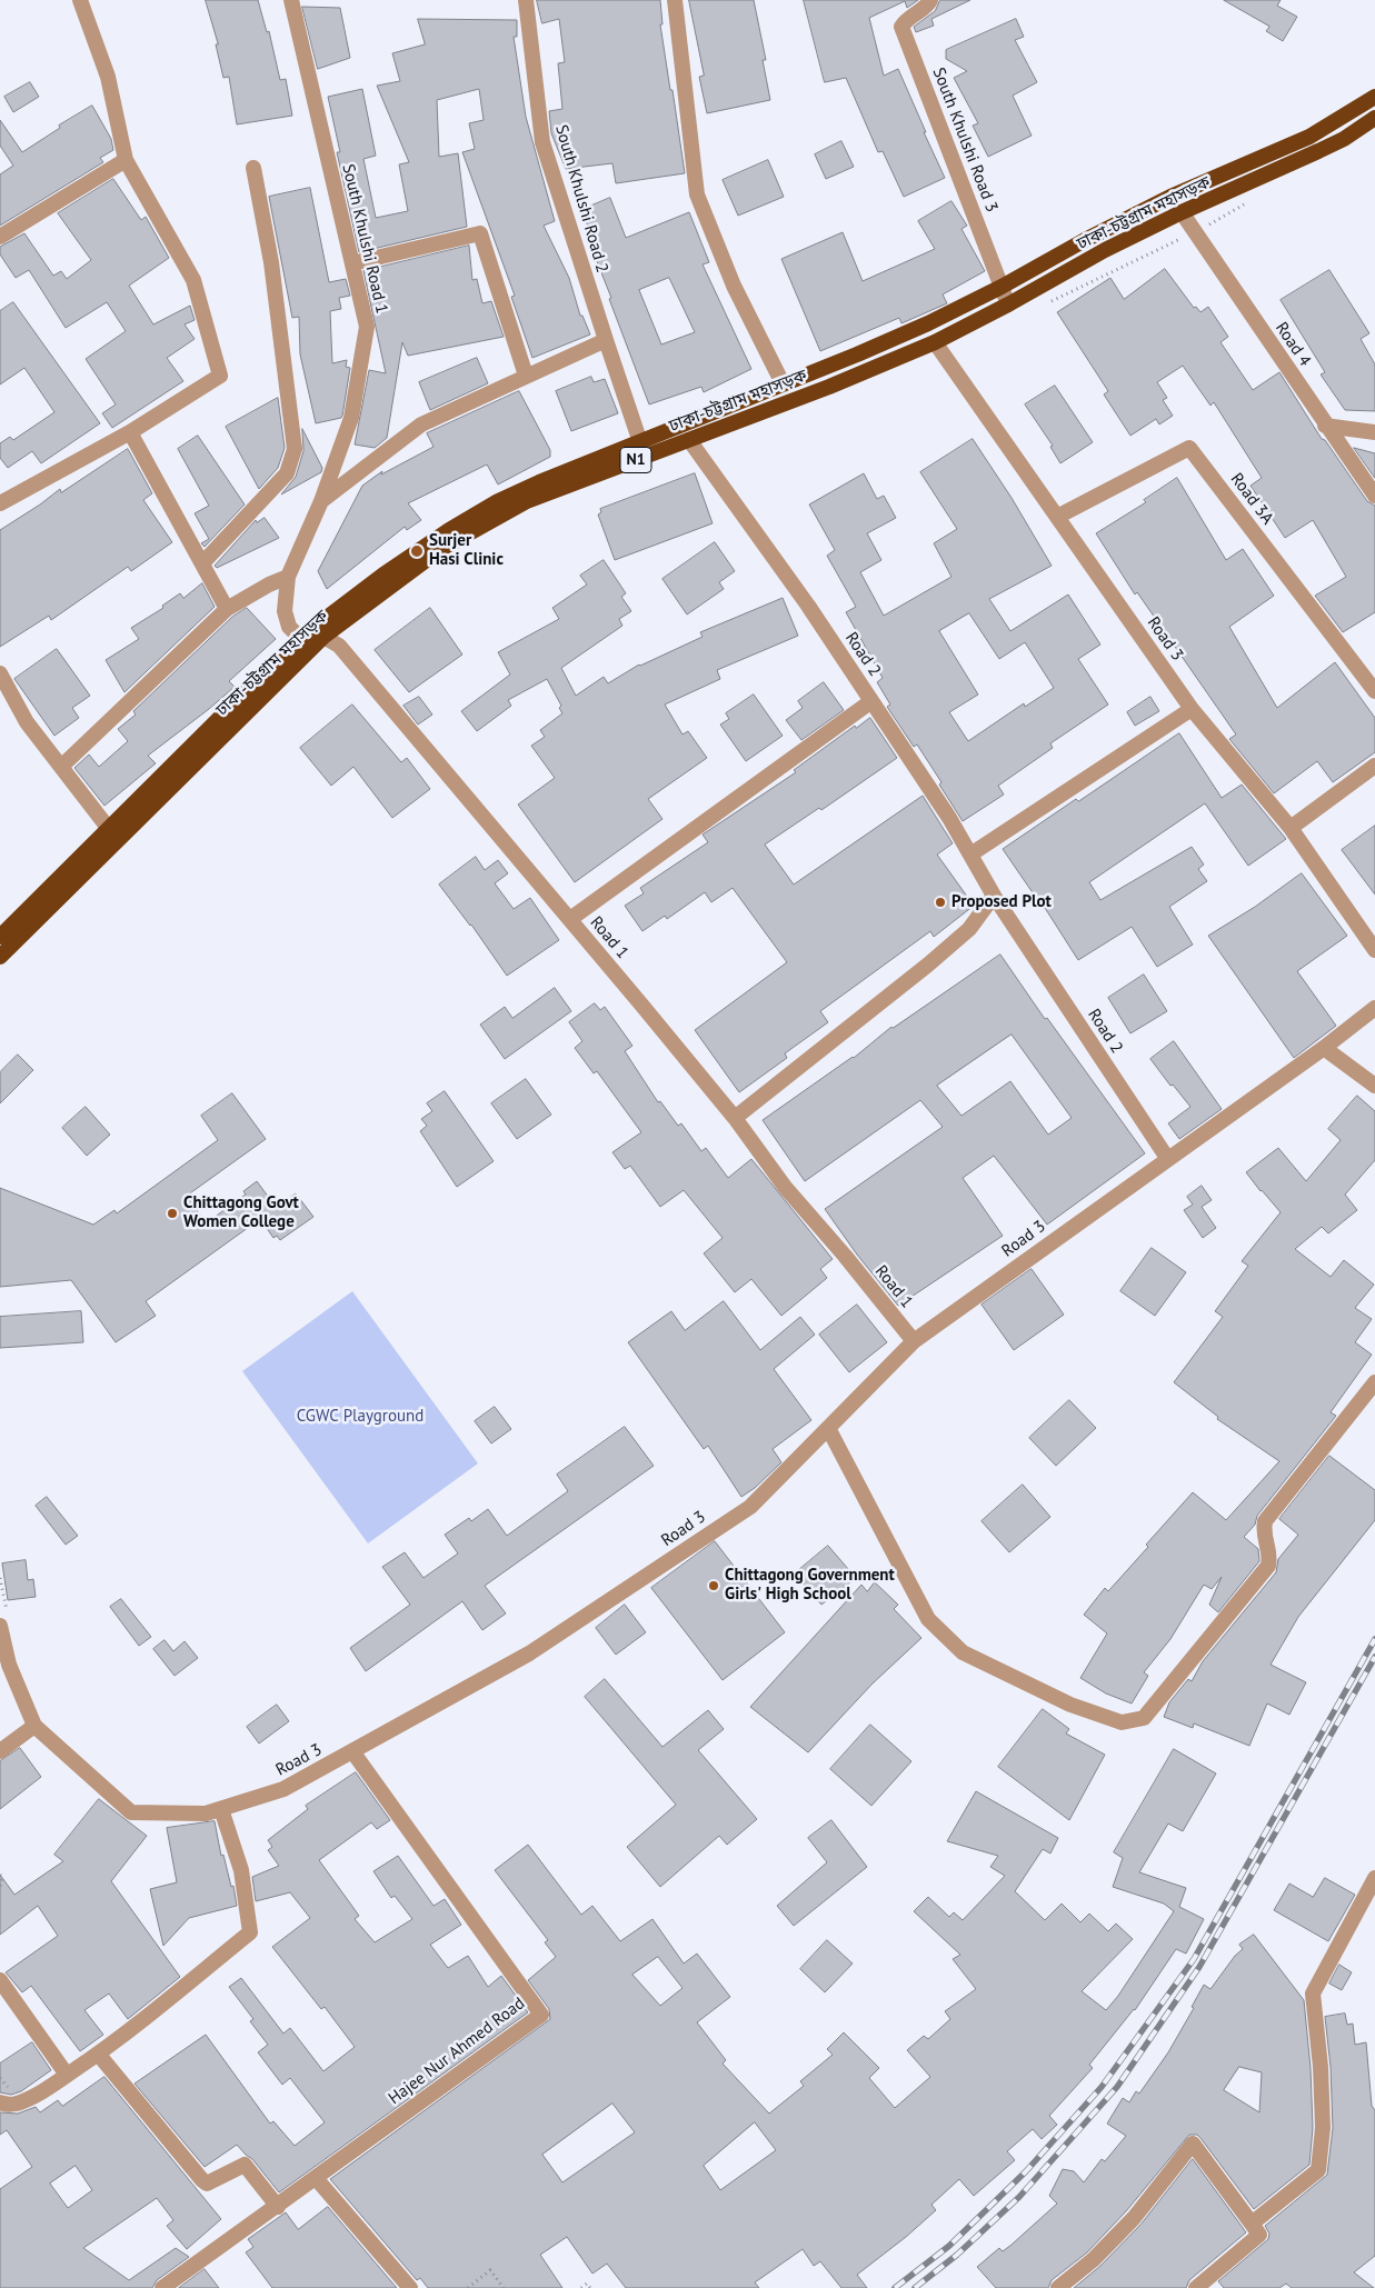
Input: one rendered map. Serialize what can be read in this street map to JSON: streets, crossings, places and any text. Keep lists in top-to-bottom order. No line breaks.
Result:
{"streets":{"highway":["ঢাকা-চট্টগ্রাম মহাসড়ক","N1"],"street":["South Khulshi Road 3","South Khulshi Road 2","South Khulshi Road 1","Road 4","Road 3A","Road 3","Road 2","Road 1","Hajee Nur Ahmed Road"]},"crossings":[["South Khulshi Road 3","ঢাকা-চট্টগ্রাম মহাসড়ক"],["South Khulshi Road 2","ঢাকা-চট্টগ্রাম মহাসড়ক"],["ঢাকা-চট্টগ্রাম মহাসড়ক","Road 4"],["ঢাকা-চট্টগ্রাম মহাসড়ক","Road 3"],["ঢাকা-চট্টগ্রাম মহাসড়ক","Road 2"],["ঢাকা-চট্টগ্রাম মহাসড়ক","Road 1"],["Road 3A","Road 3"],["Road 3","Road 2"],["Road 3","Road 1"],["Road 3","Hajee Nur Ahmed Road"]],"parks":["CGWC Playground"],"places":["Surjer Hasi Clinic","Proposed Plot","Chittagong Govt Women College","Chittagong Government Girls' High School"]}
